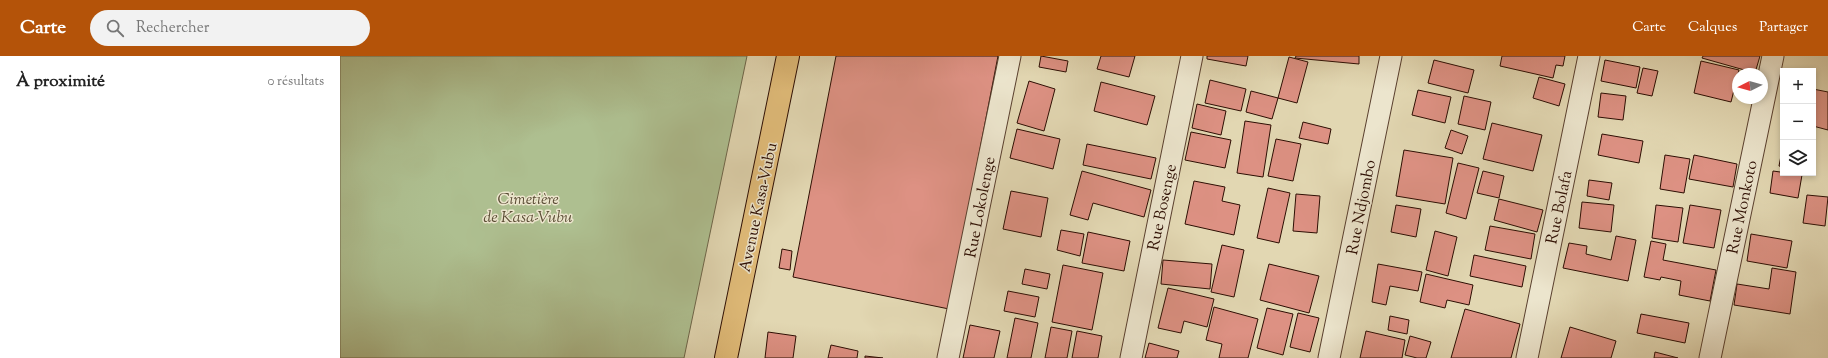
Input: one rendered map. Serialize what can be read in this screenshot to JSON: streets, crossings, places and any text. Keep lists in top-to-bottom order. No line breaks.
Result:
{"streets":{"main road":["Avenue Kasa-Vubu"],"street":["Rue Lokolenge","Rue Bosenge","Rue Ndjombo","Rue Bolafa","Rue Monkoto"]},"parks":["Cimetière de Kasa-Vubu"],"north":"left","page":{"header":"Carte","search":"Rechercher","nav":["Carte","Calques","Partager"],"heading":["À proximité","0 résultats"],"map_buttons":["+","−"]}}
